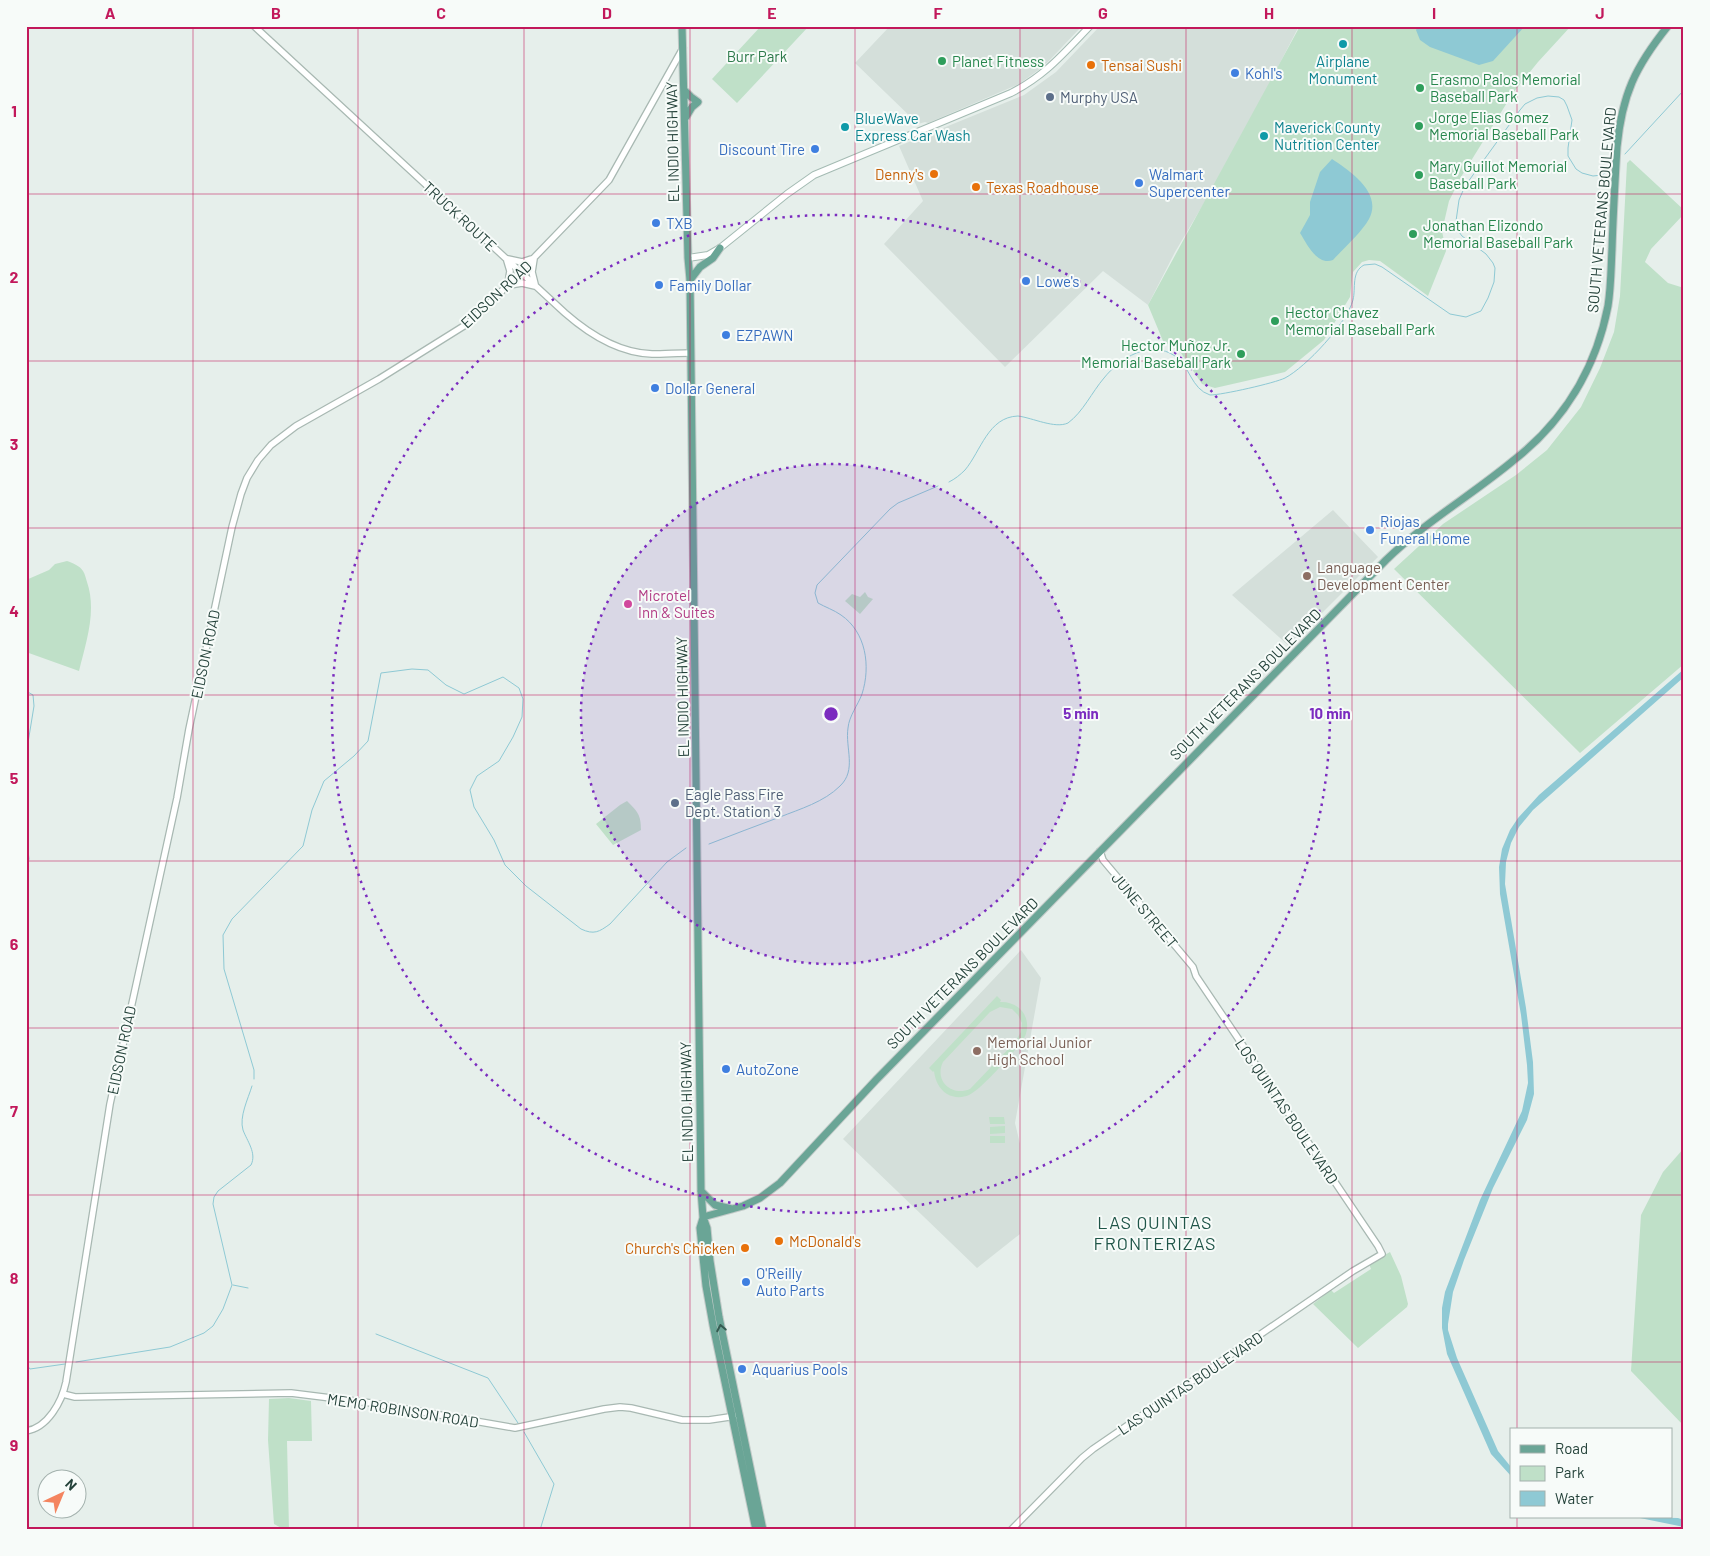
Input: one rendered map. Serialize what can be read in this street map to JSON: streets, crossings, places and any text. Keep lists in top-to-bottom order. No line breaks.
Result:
{"streets":{"main road":["EL INDIO HIGHWAY","SOUTH VETERANS BOULEVARD"],"street":["TRUCK ROUTE","EIDSON ROAD","JUNE STREET","LOS QUINTAS BOULEVARD","LAS QUINTAS BOULEVARD","MEMO ROBINSON ROAD"]},"crossings":[["EL INDIO HIGHWAY","SOUTH VETERANS BOULEVARD"],["EL INDIO HIGHWAY","TRUCK ROUTE"],["EL INDIO HIGHWAY","EIDSON ROAD"],["EL INDIO HIGHWAY","MEMO ROBINSON ROAD"],["SOUTH VETERANS BOULEVARD","JUNE STREET"],["TRUCK ROUTE","EIDSON ROAD"],["EIDSON ROAD","MEMO ROBINSON ROAD"],["JUNE STREET","LOS QUINTAS BOULEVARD"],["LOS QUINTAS BOULEVARD","LAS QUINTAS BOULEVARD"]],"districts":["LAS QUINTAS FRONTERIZAS"],"parks":["Burr Park"],"places":["Airplane Monument","Planet Fitness","Tensai Sushi","Kohl's","Erasmo Palos Memorial Baseball Park","Murphy USA","Jorge Elias Gomez Memorial Baseball Park","BlueWave Express Car Wash","Maverick County Nutrition Center","Discount Tire","Denny's","Mary Guillot Memorial Baseball Park","Walmart Supercenter","Texas Roadhouse","TXB","Jonathan Elizondo Memorial Baseball Park","Lowe's","Family Dollar","Hector Chavez Memorial Baseball Park","EZPAWN","Hector Muñoz Jr. Memorial Baseball Park","Dollar General","Riojas Funeral Home","Language Development Center","Microtel Inn & Suites","Eagle Pass Fire Dept. Station 3","Memorial Junior High School","AutoZone","McDonald's","Church's Chicken","O'Reilly Auto Parts","Aquarius Pools"],"legend":["Road","Park","Water"],"north":"top right","grid":{"columns":["A","B","C","D","E","F","G","H","I","J"],"rows":["1","2","3","4","5","6","7","8","9"]},"rings":["5 min","10 min"]}
